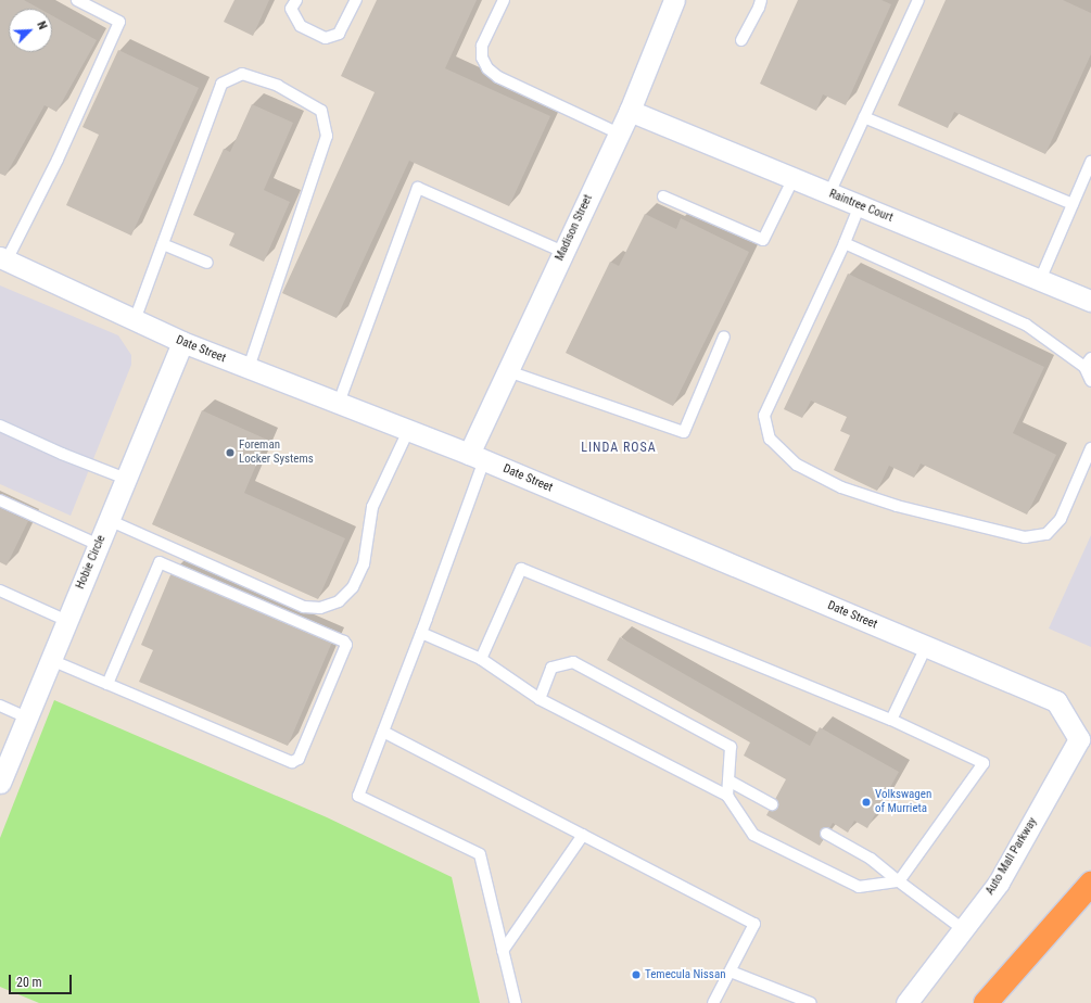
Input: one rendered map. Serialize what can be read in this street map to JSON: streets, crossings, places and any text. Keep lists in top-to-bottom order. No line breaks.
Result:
{"streets":{"street":["Raintree Court","Madison Street","Date Street","Hobie Circle","Auto Mall Parkway"]},"crossings":[["Raintree Court","Madison Street"],["Madison Street","Date Street"],["Date Street","Hobie Circle"],["Date Street","Auto Mall Parkway"]],"districts":["LINDA ROSA"],"places":["Foreman Locker Systems","Volkswagen of Murrieta","Temecula Nissan"],"scale_bar":"20 m","north":"top right"}
